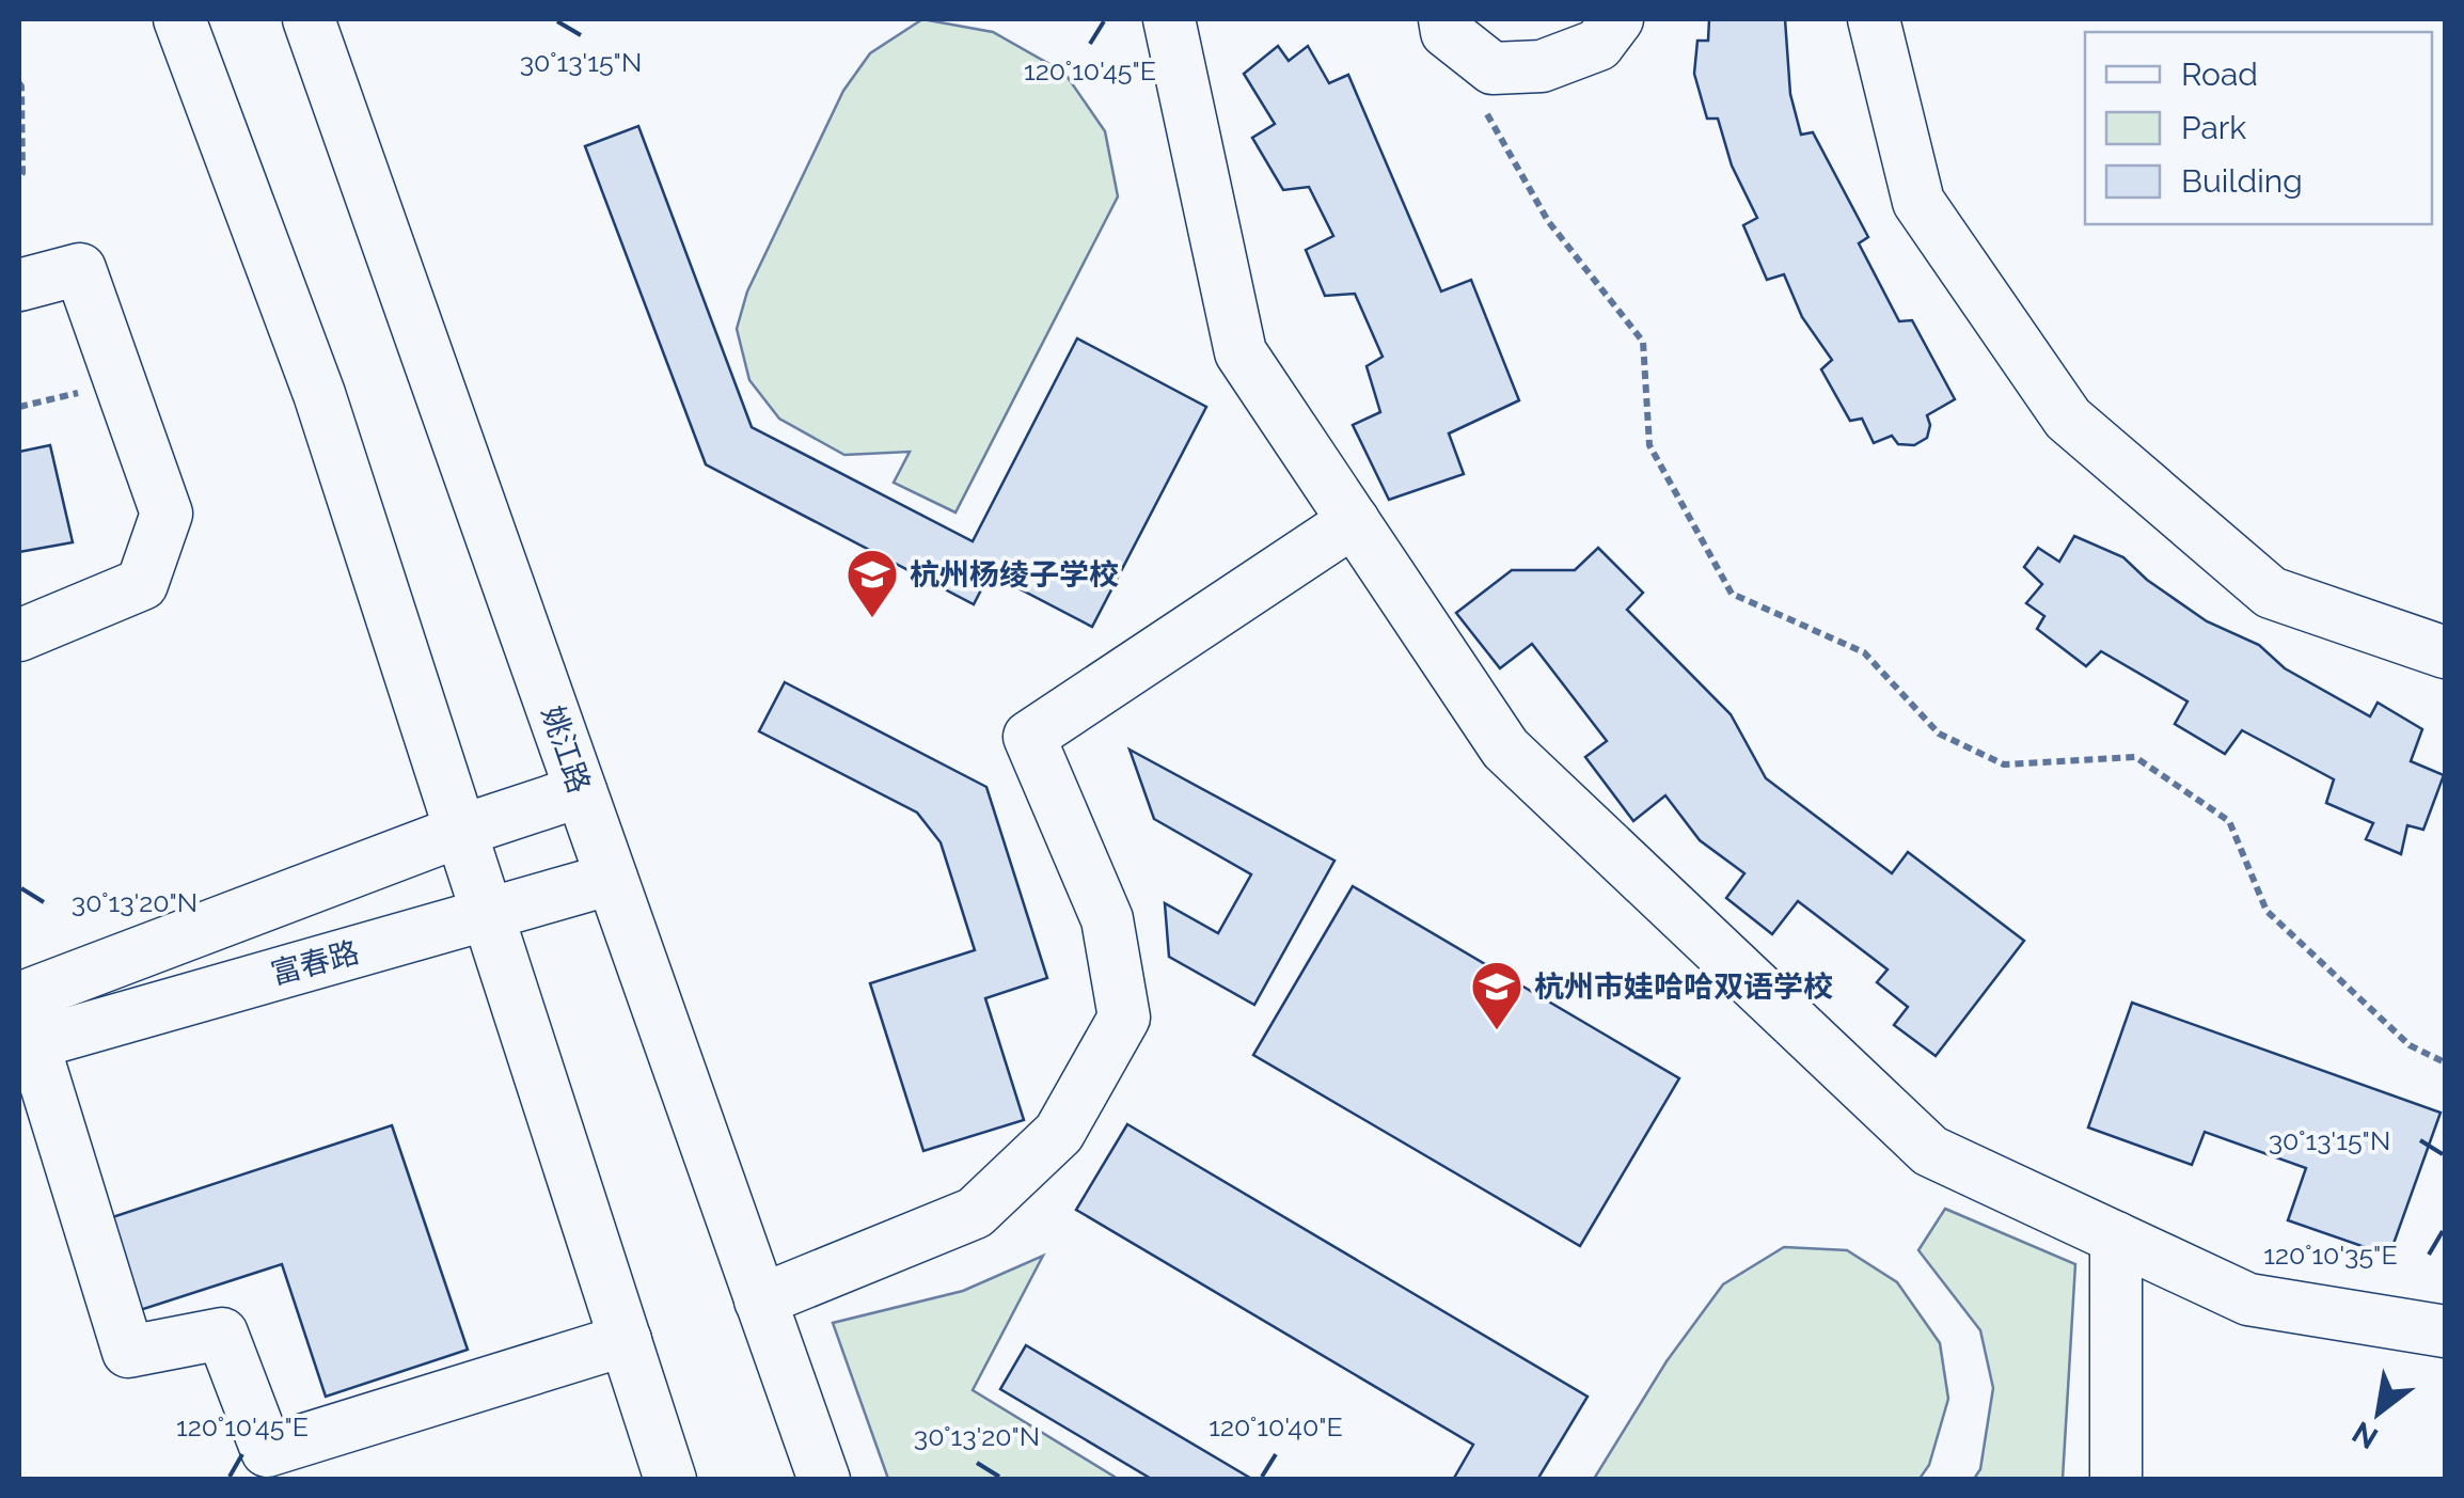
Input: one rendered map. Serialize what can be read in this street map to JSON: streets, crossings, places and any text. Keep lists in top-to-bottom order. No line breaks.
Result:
{"streets":{"street":["姚江路","富春路"]},"crossings":[["姚江路","富春路"]],"places":{"school or university":["杭州杨绫子学校","杭州市娃哈哈双语学校"]},"legend":["Road","Park","Building"],"north":"bottom left","coordinates":["30°13'15\"N","120°10'45\"E","30°13'20\"N","120°10'35\"E","120°10'40\"E"]}
